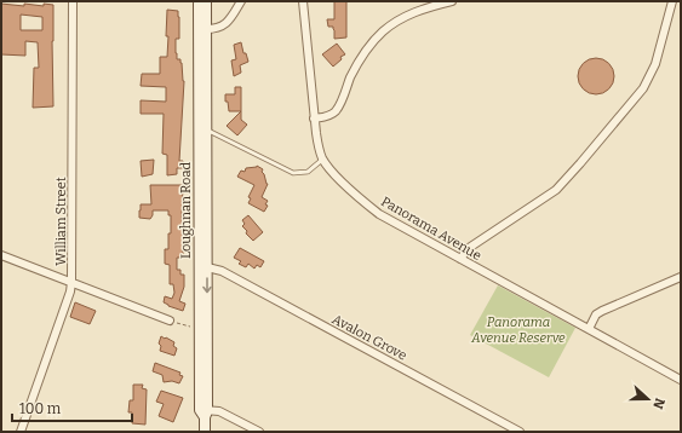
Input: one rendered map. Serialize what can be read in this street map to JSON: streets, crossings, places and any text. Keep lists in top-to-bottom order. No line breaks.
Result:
{"streets":{"main road":["Loughnan Road"],"street":["William Street","Panorama Avenue","Avalon Grove"]},"crossings":[["Loughnan Road","Avalon Grove"]],"parks":["Panorama Avenue Reserve"],"scale_bar":"100 m","north":"right"}
